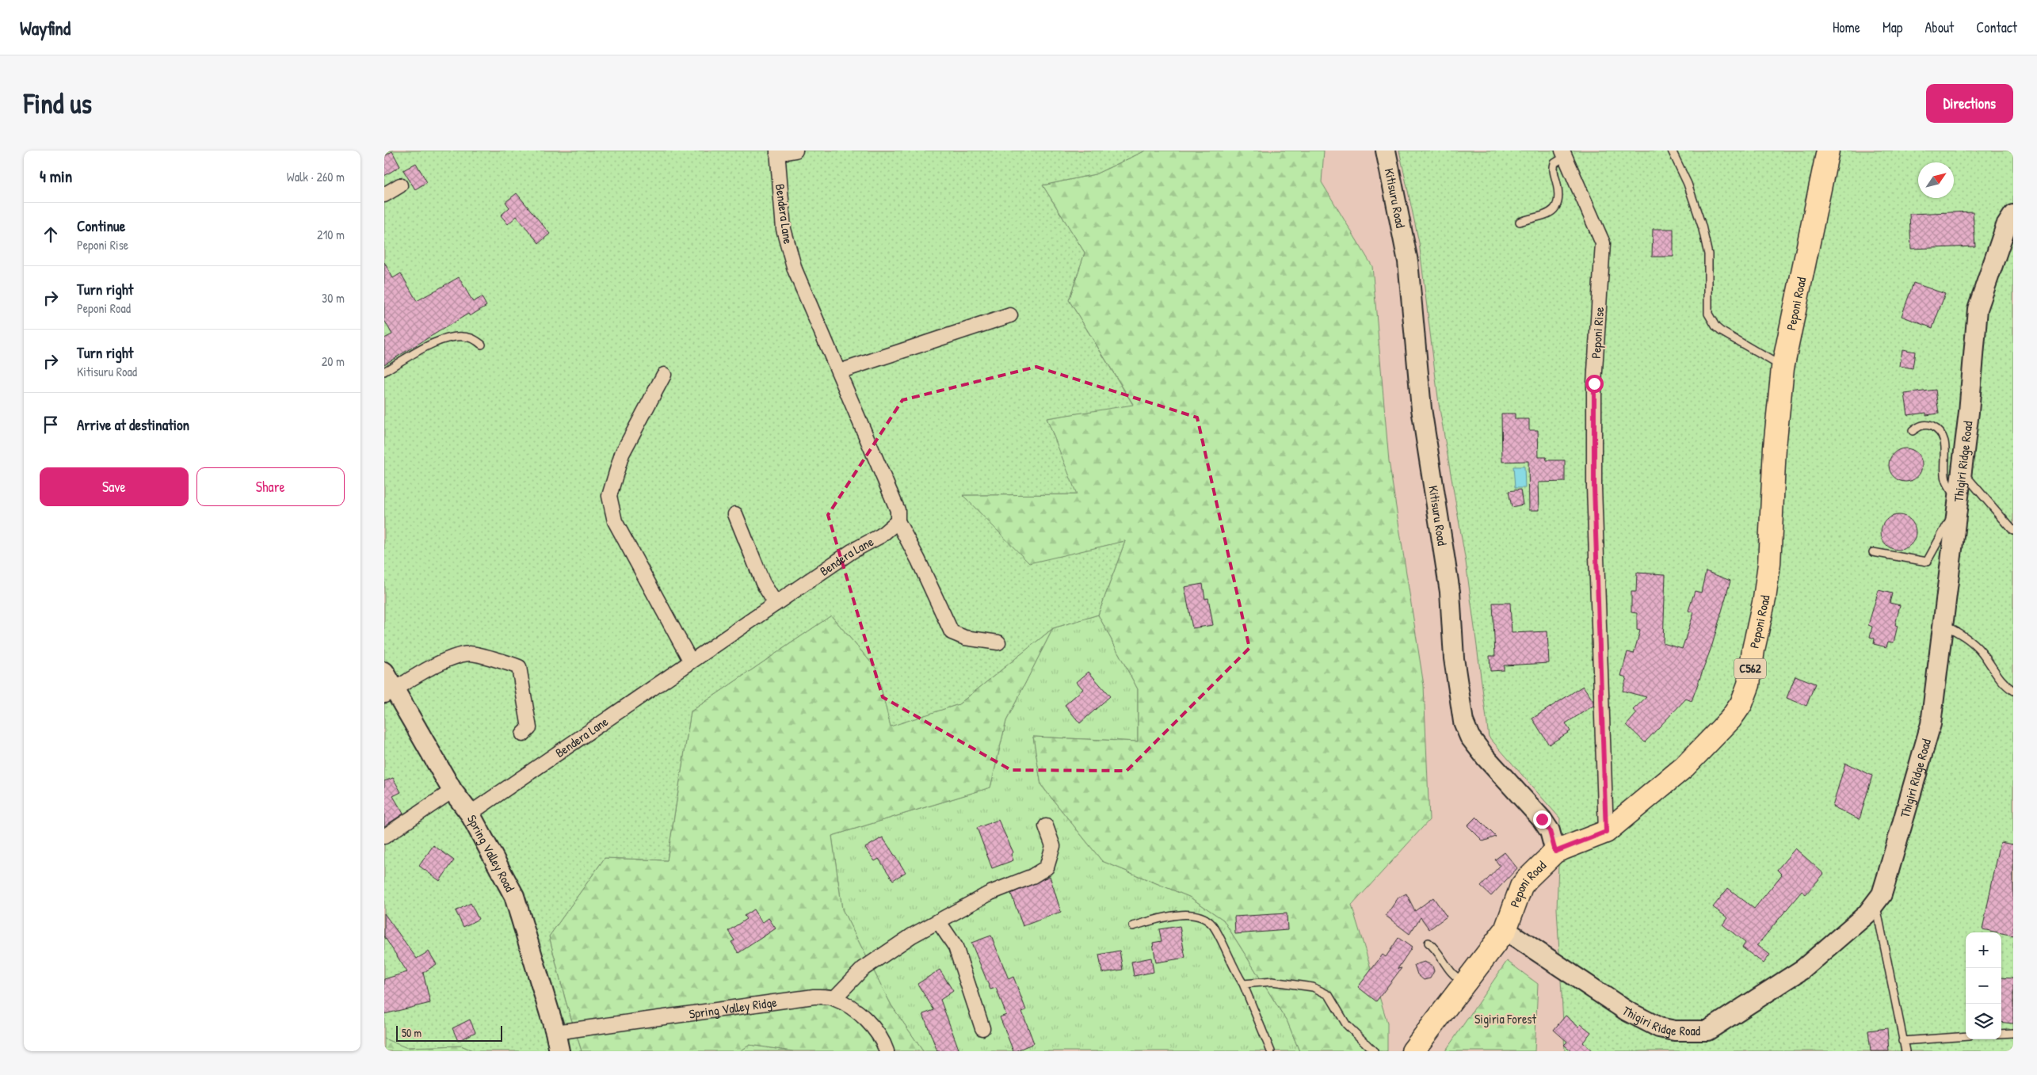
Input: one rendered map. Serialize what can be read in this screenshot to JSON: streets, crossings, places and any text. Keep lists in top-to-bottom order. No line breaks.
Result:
{"streets":{"main road":["Peponi Road","C562"],"street":["Kitisuru Road","Bendera Lane","Peponi Rise","Thigiri Ridge Road","Spring Valley Road","Spring Valley Ridge"]},"crossings":[["Kitisuru Road","Peponi Road"],["Bendera Lane","Spring Valley Road"],["Peponi Road","Peponi Rise"],["Peponi Road","Thigiri Ridge Road"],["Spring Valley Road","Spring Valley Ridge"]],"parks":["Sigiria Forest"],"scale_bar":"50 m","north":"top right","page":{"header":"Wayfind","nav":["Home","Map","About","Contact"],"buttons":["Directions",["Save","Share"]],"title":"Find us","heading":["4 min","Walk · 260 m"],"list":[["Continue","Peponi Rise","210 m"],["Turn right","Peponi Road","30 m"],["Turn right","Kitisuru Road","20 m"],"Arrive at destination"],"map_buttons":["+","−"],"scale":"50 m"}}
